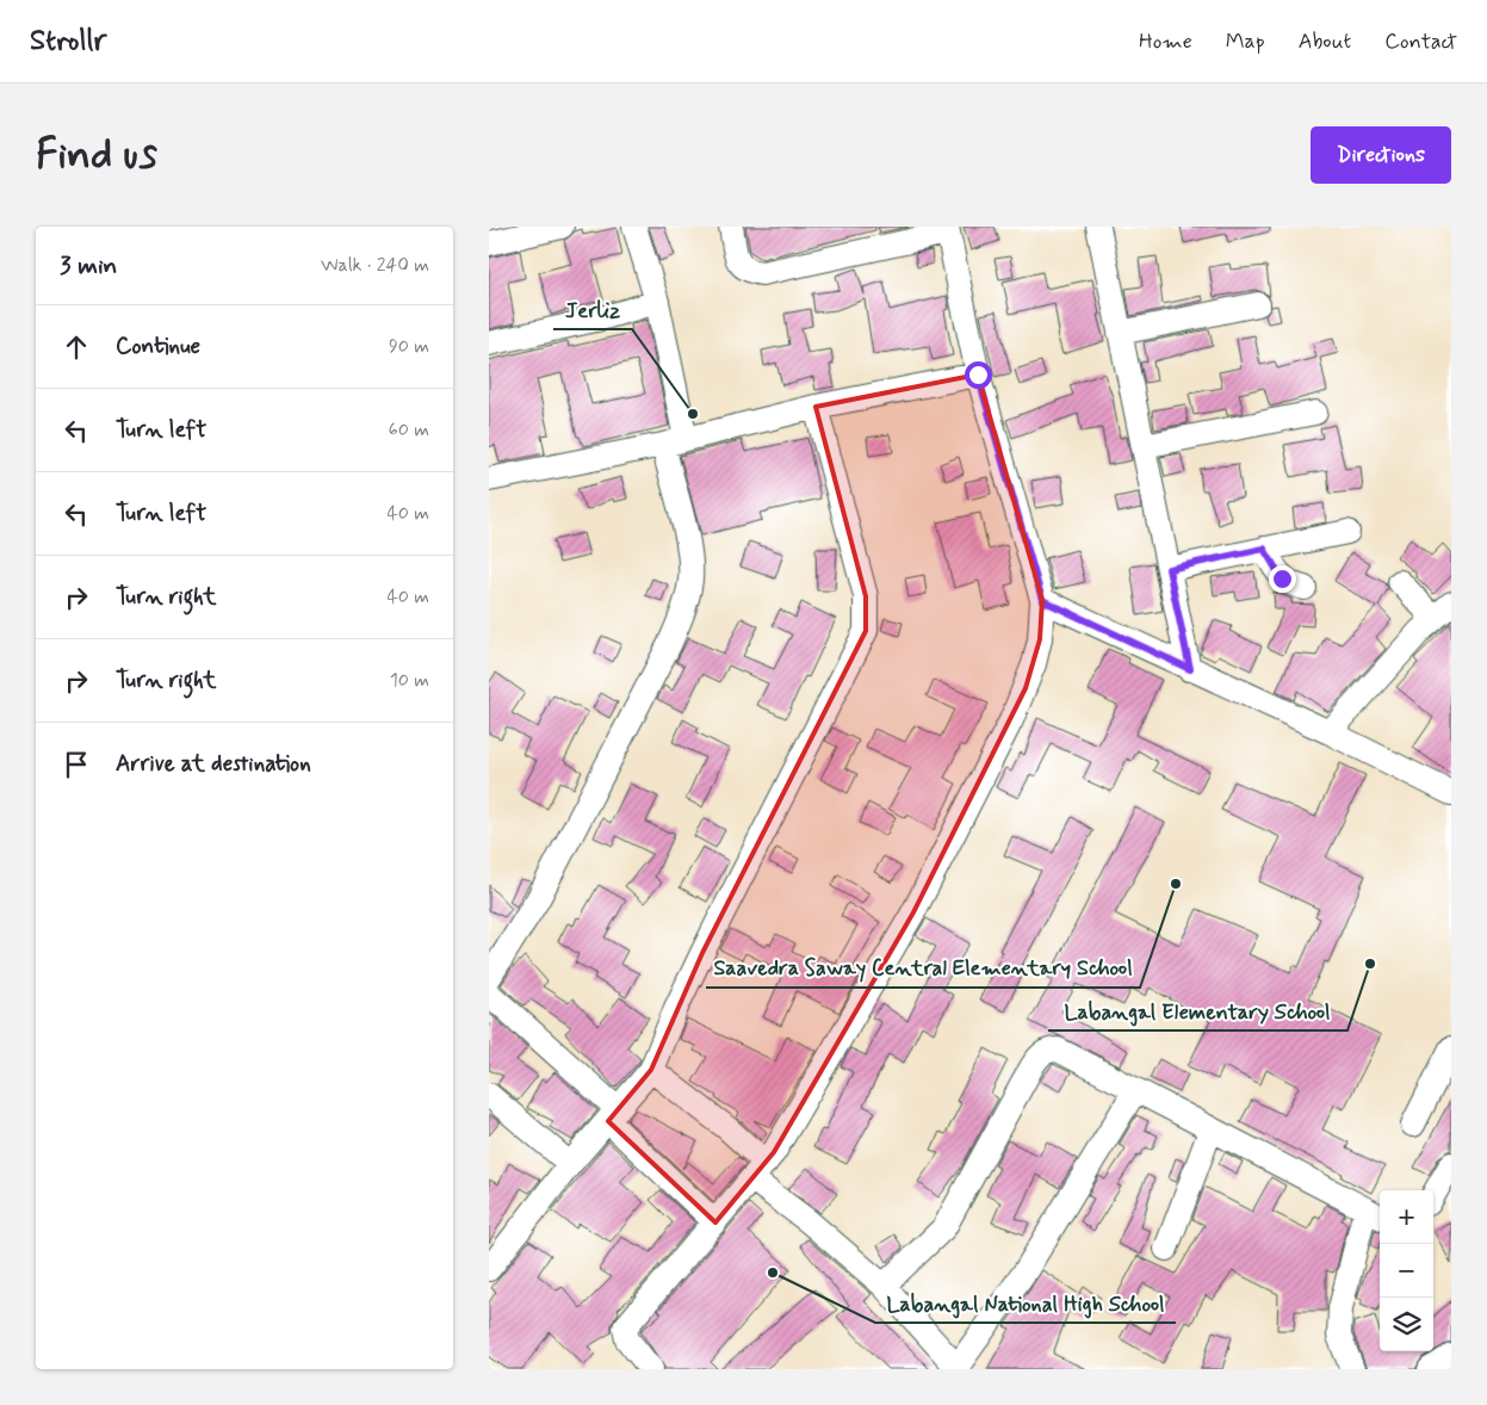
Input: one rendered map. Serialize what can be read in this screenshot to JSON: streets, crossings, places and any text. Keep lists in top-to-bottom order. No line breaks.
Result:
{"places":["Jerliz","Saavedra Saway Central Elementary School","Labangal Elementary School","Labangal National High School"],"page":{"header":"Strollr","nav":["Home","Map","About","Contact"],"buttons":"Directions","title":"Find us","heading":["3 min","Walk · 240 m"],"list":[["Continue","90 m"],["Turn left","60 m"],["Turn left","40 m"],["Turn right","40 m"],["Turn right","10 m"],"Arrive at destination"],"map_buttons":["+","−"]}}
